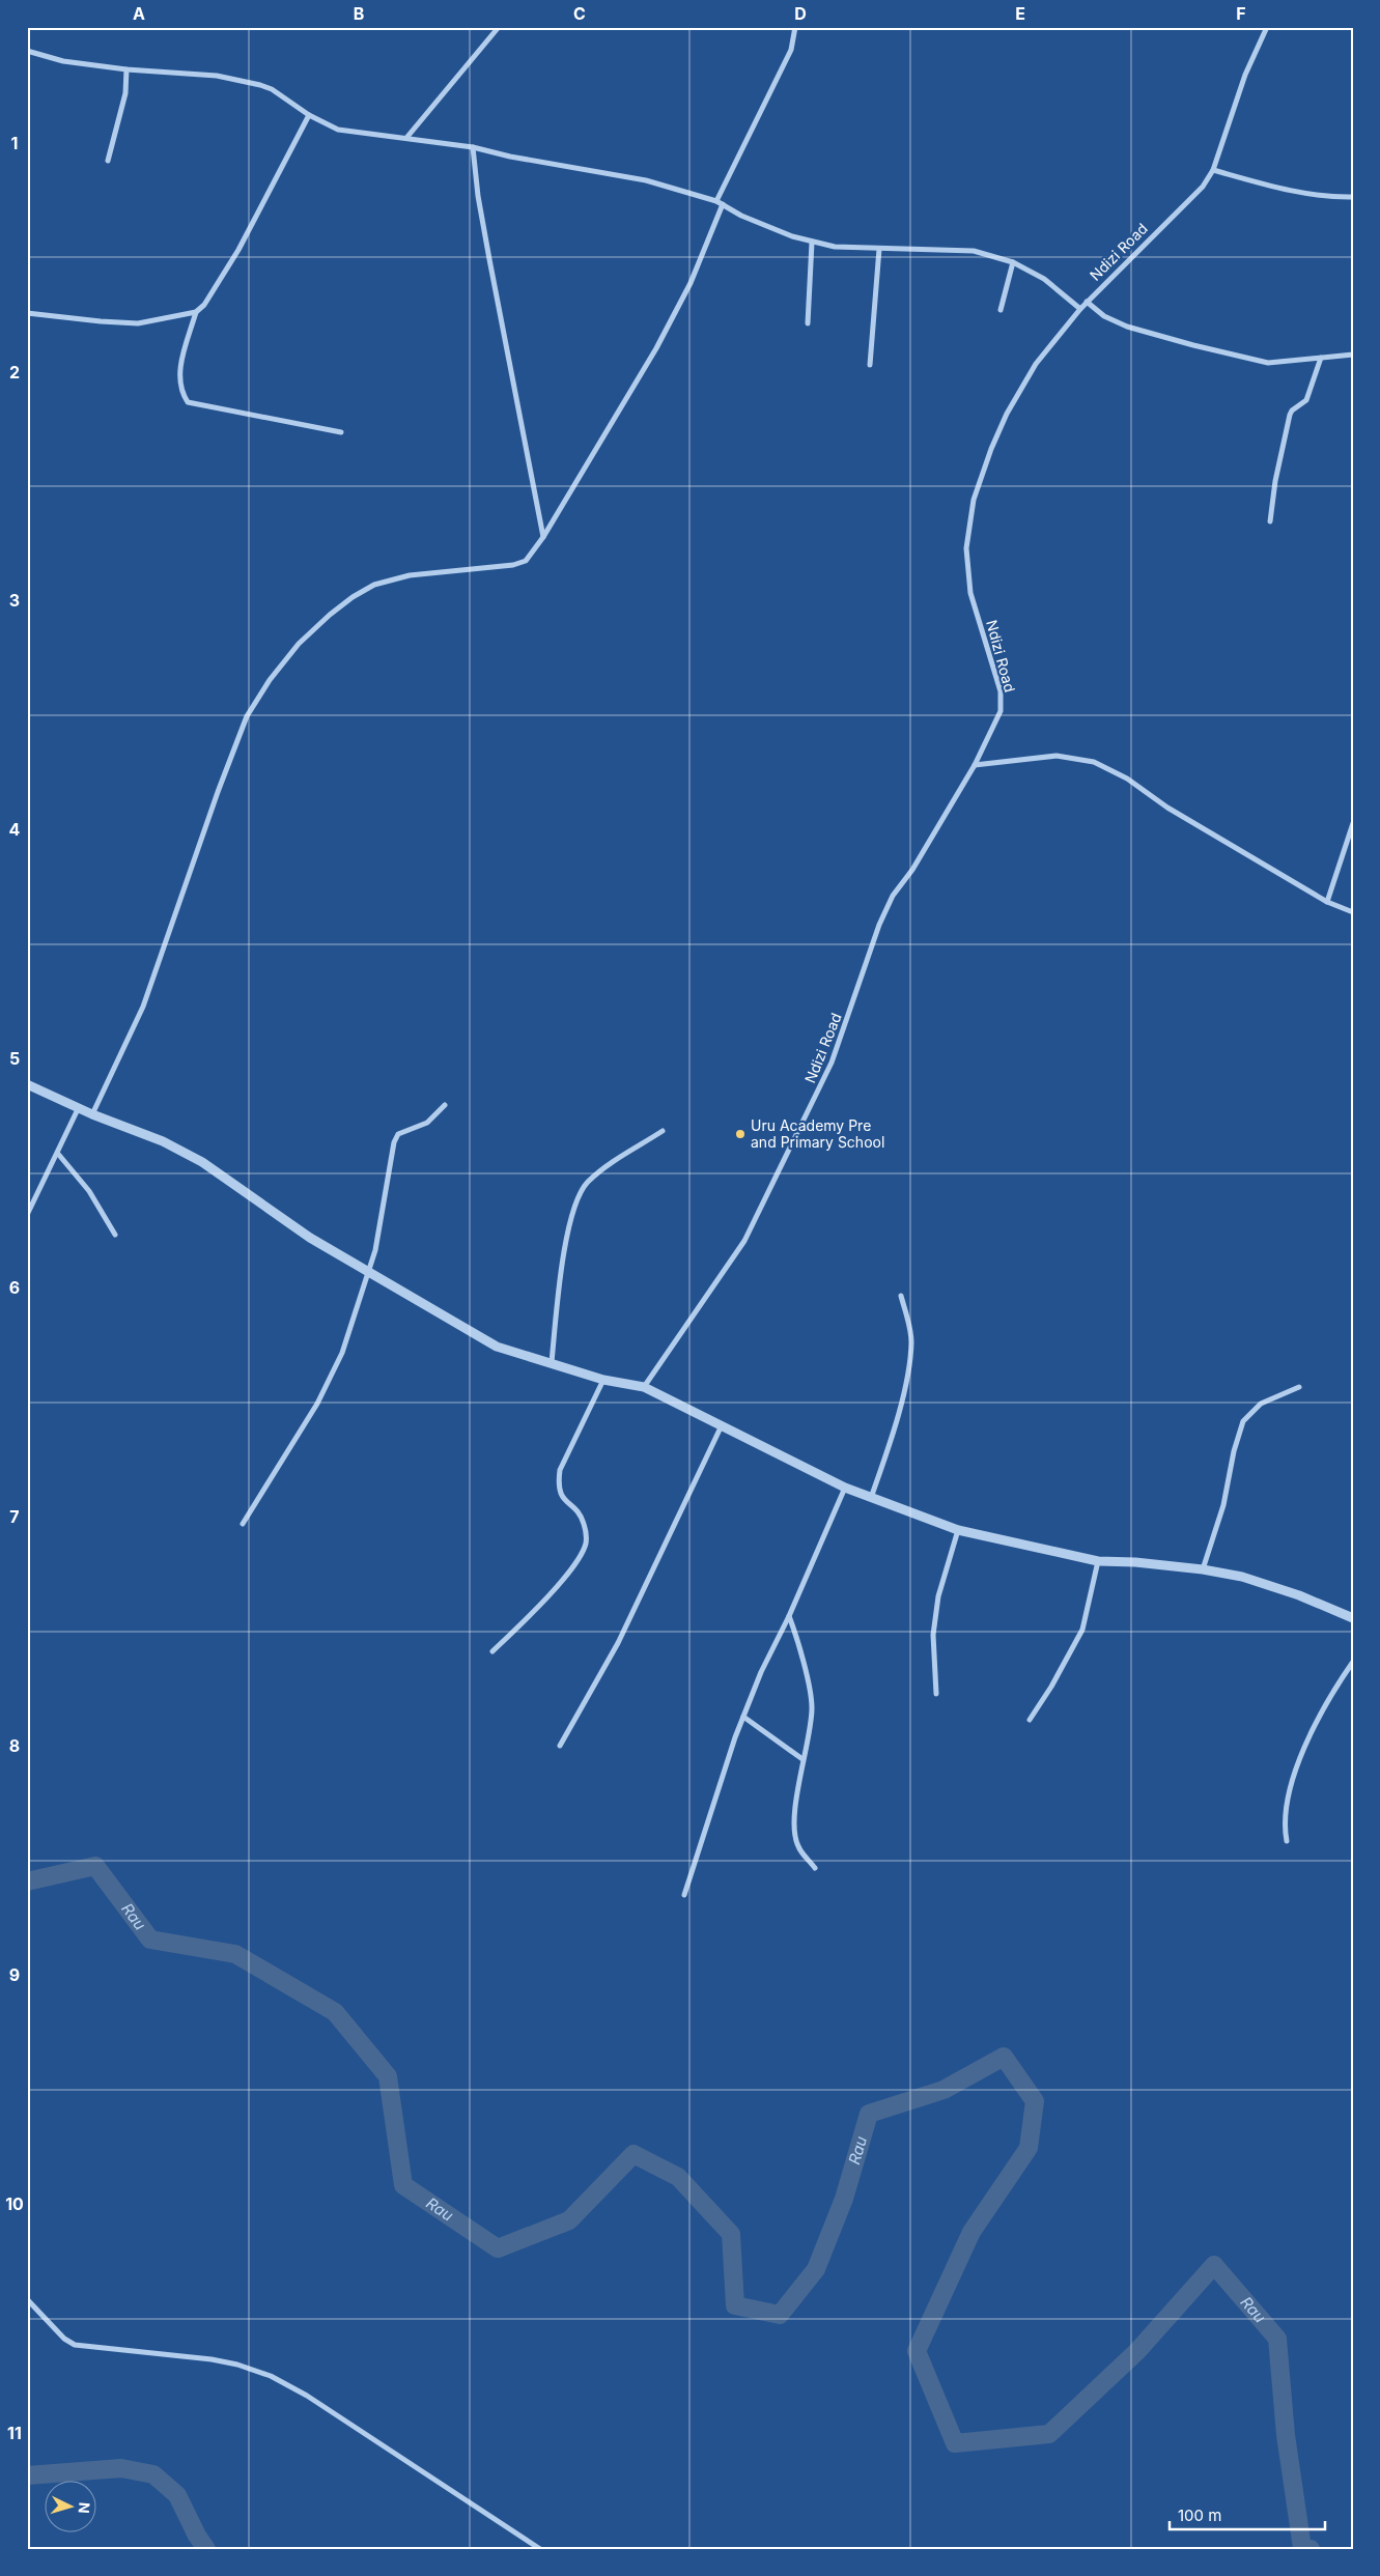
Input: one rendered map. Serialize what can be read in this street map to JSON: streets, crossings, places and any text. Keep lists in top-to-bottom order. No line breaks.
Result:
{"streets":{"street":["Ndizi Road"]},"water":["Rau"],"places":["Uru Academy Pre and Primary School"],"scale_bar":"100 m","north":"right","grid":{"columns":["A","B","C","D","E","F"],"rows":["1","2","3","4","5","6","7","8","9","10","11"]}}
